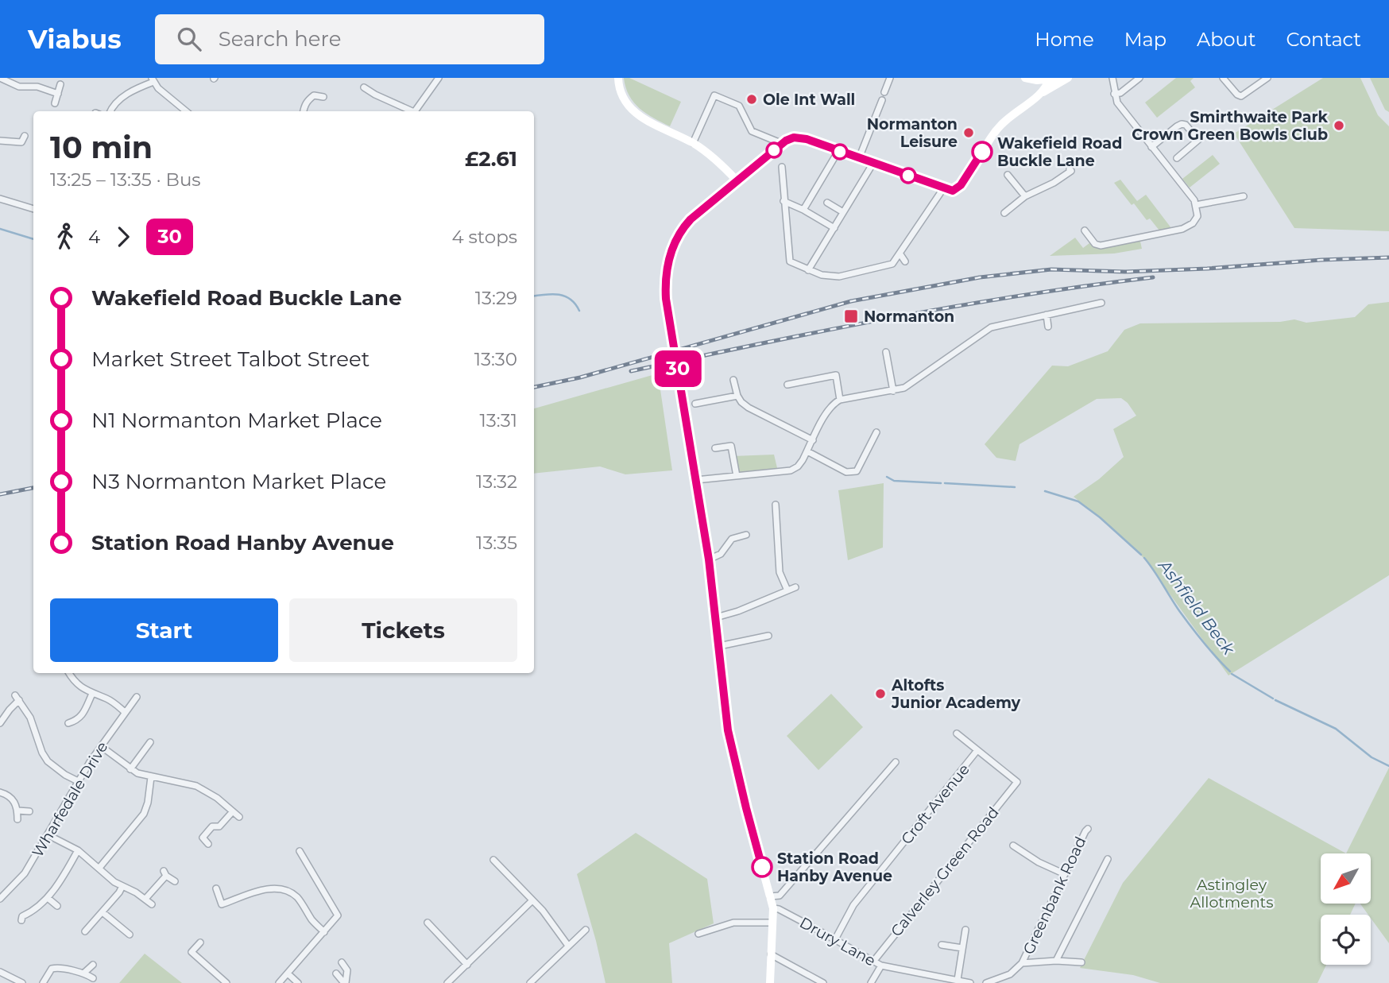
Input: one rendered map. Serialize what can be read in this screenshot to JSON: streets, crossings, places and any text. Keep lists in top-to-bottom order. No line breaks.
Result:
{"streets":{"street":["Wharfedale Drive","Croft Avenue","Calverley Green Road","Greenbank Road","Drury Lane"]},"crossings":[["Croft Avenue","Calverley Green Road"],["Croft Avenue","Drury Lane"],["Calverley Green Road","Drury Lane"]],"water":["Ashfield Beck"],"parks":["Astingley Allotments"],"places":{"other":["Ole Int Wall","Smirthwaite Park Crown Green Bowls Club","Normanton Leisure","Wakefield Road Buckle Lane","Altofts Junior Academy","Station Road Hanby Avenue"],"transit":["Normanton"]},"lines":["bus line 30"],"north":"bottom left","page":{"header":"Viabus","search":"Search here","nav":["Home","Map","About","Contact"],"on_map":"30","heading":["10 min","13:25 – 13:35 · Bus","£2.61"],"legs":["4","30","4 stops"],"list":[{"name":"Wakefield Road Buckle Lane","value":"13:29"},{"name":"Market Street Talbot Street","value":"13:30"},{"name":"N1 Normanton Market Place","value":"13:31"},{"name":"N3 Normanton Market Place","value":"13:32"},{"name":"Station Road Hanby Avenue","value":"13:35"}],"buttons":["Start","Tickets"]}}
